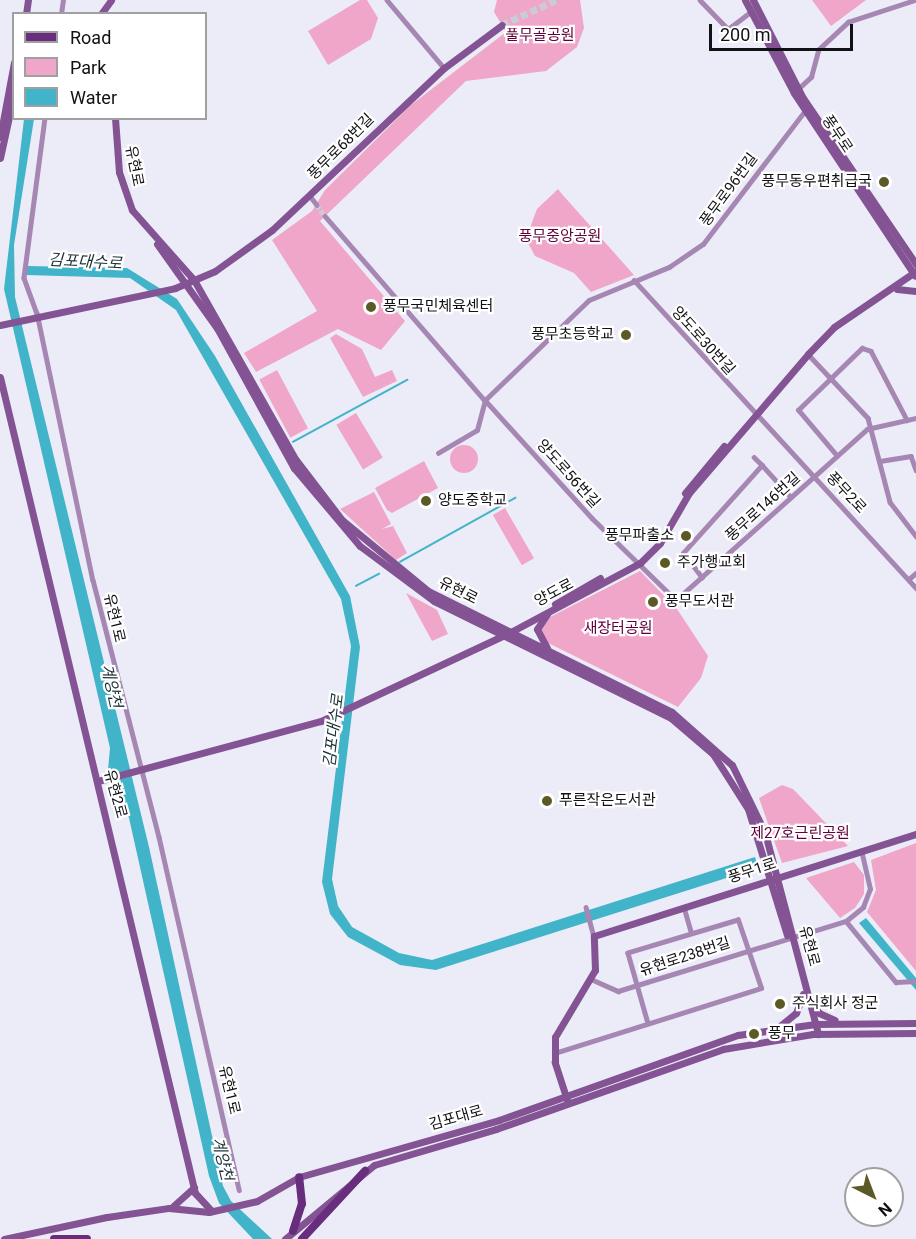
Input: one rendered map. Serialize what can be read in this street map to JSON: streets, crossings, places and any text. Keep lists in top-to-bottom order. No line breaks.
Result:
{"streets":{"street":["풍무로","풍무로68번길","유현로","풍무로96번길","양도로30번길","양도로56번길","풍무2로","풍무로146번길","양도로","유현1로","유현2로","풍무1로","유현로238번길","김포대로"]},"crossings":[["풍무로","풍무로96번길"],["풍무로","양도로"],["풍무로68번길","유현로"],["유현로","양도로"],["유현로","풍무1로"],["유현로","유현로238번길"],["유현로","김포대로"],["풍무로96번길","양도로30번길"],["풍무로96번길","양도로56번길"],["양도로30번길","풍무2로"],["양도로30번길","양도로"],["양도로56번길","풍무로146번길"],["양도로56번길","양도로"],["풍무2로","풍무로146번길"],["풍무2로","양도로"],["풍무로146번길","양도로"],["양도로","유현1로"],["양도로","유현2로"]],"water":["김포대수로","계양천"],"parks":["풀무골공원","풍무중앙공원","새장터공원","제27호근린공원"],"places":["풍무동우편취급국","풍무국민체육센터","풍무초등학교","양도중학교","풍무파출소","주가행교회","풍무도서관","푸른작은도서관","주식회사 정군","풍무"],"legend":["Road","Park","Water"],"scale_bar":"200 m","north":"bottom right"}
